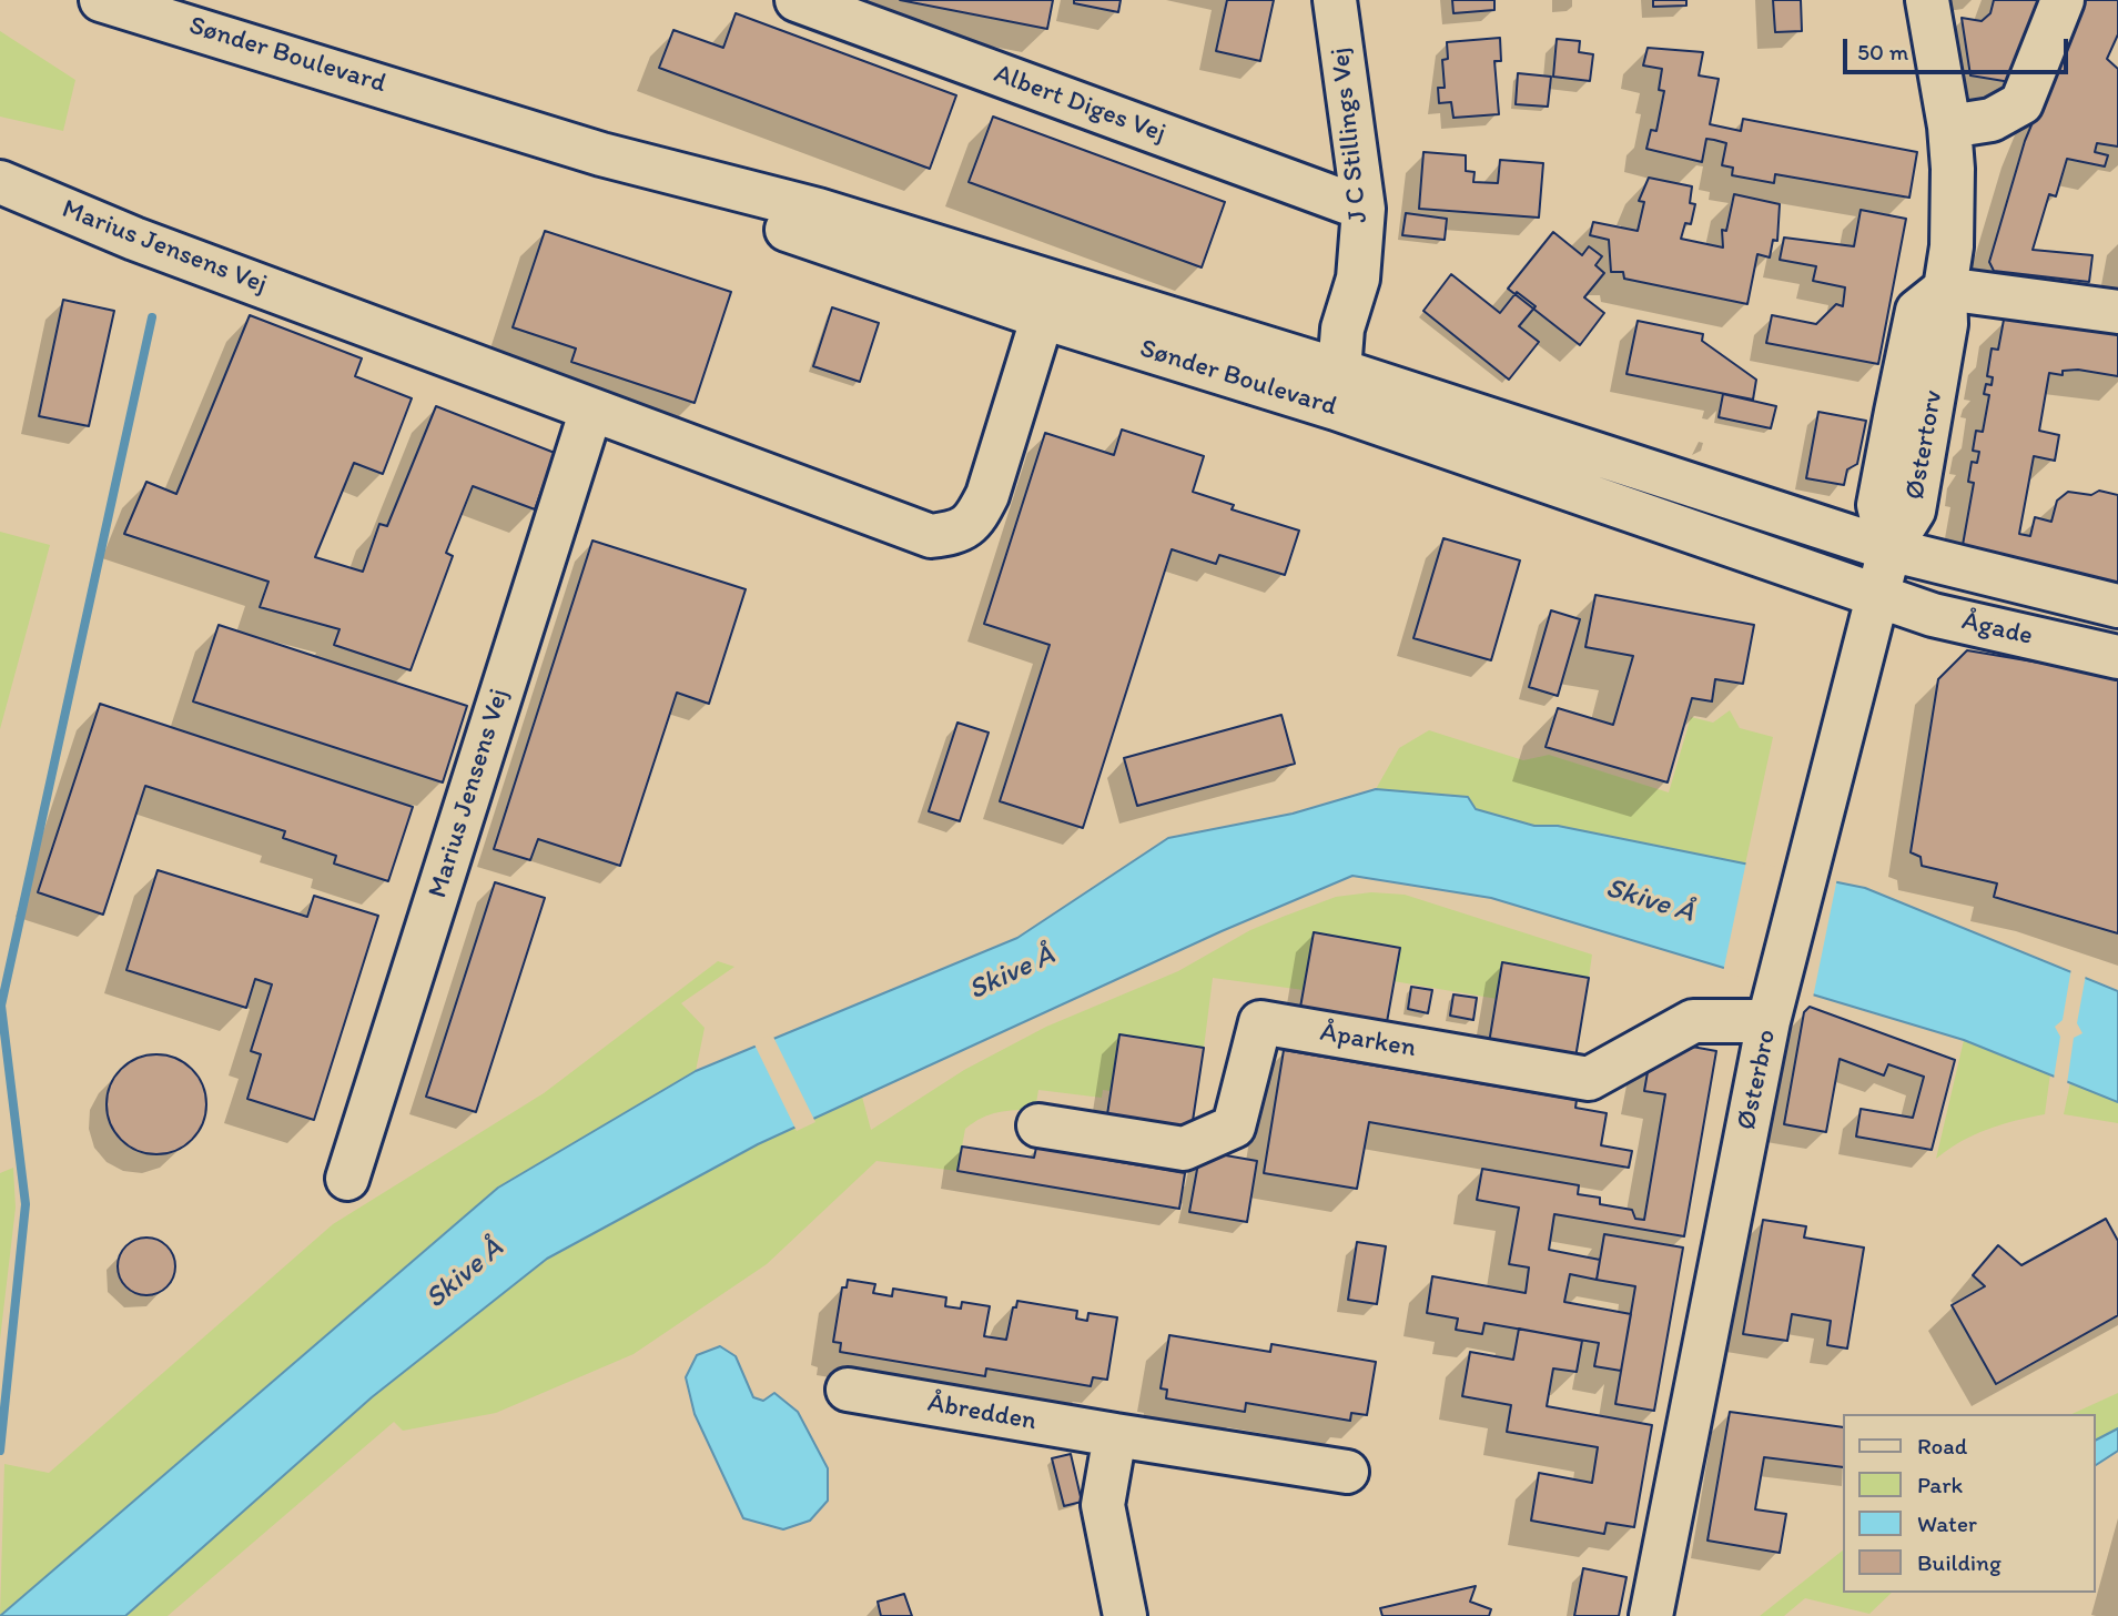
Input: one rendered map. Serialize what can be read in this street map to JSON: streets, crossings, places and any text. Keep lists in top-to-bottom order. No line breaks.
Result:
{"streets":{"street":["Sønder Boulevard","Albert Diges Vej","J C Stillings Vej","Marius Jensens Vej","Østertorv","Ågade","Åparken","Østerbro","Åbredden"]},"crossings":[["Sønder Boulevard","J C Stillings Vej"],["Sønder Boulevard","Marius Jensens Vej"],["Sønder Boulevard","Østertorv"],["Sønder Boulevard","Ågade"],["Sønder Boulevard","Østerbro"],["Albert Diges Vej","J C Stillings Vej"],["Østertorv","Ågade"],["Østertorv","Østerbro"],["Ågade","Østerbro"],["Åparken","Østerbro"]],"water":["Skive Å"],"legend":["Road","Park","Water","Building"],"scale_bar":"50 m"}
